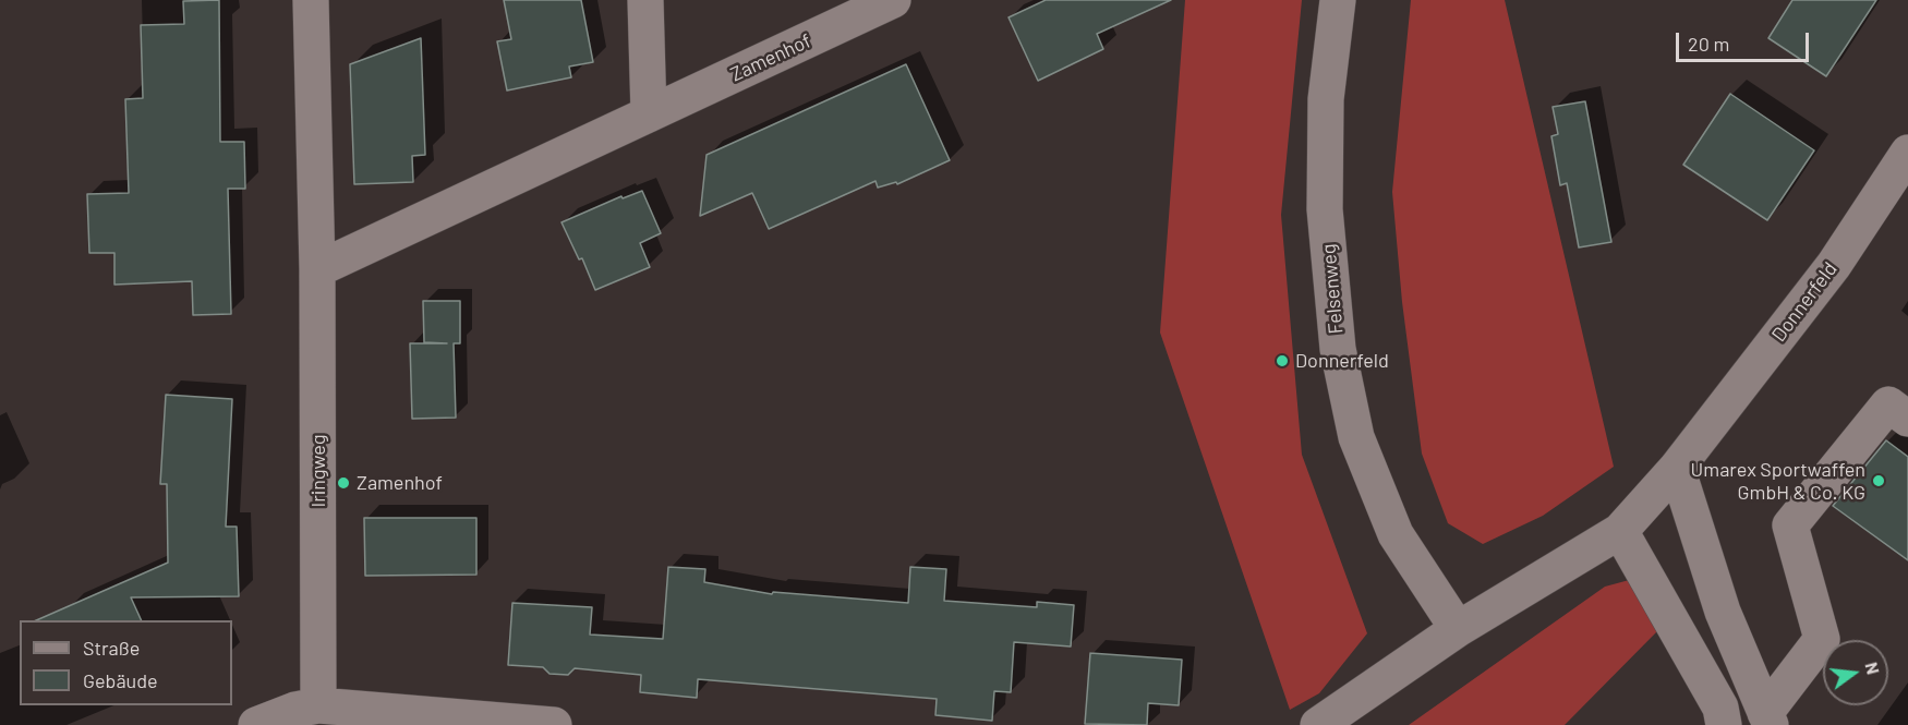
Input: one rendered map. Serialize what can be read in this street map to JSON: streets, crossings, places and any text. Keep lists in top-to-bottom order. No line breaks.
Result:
{"streets":{"street":["Zamenhof","Felsenweg","Donnerfeld","Iringweg"]},"crossings":[["Zamenhof","Iringweg"],["Felsenweg","Donnerfeld"]],"places":["Donnerfeld","Umarex Sportwaffen GmbH & Co. KG","Zamenhof"],"legend":["Straße","Gebäude"],"scale_bar":"20 m","north":"right"}
